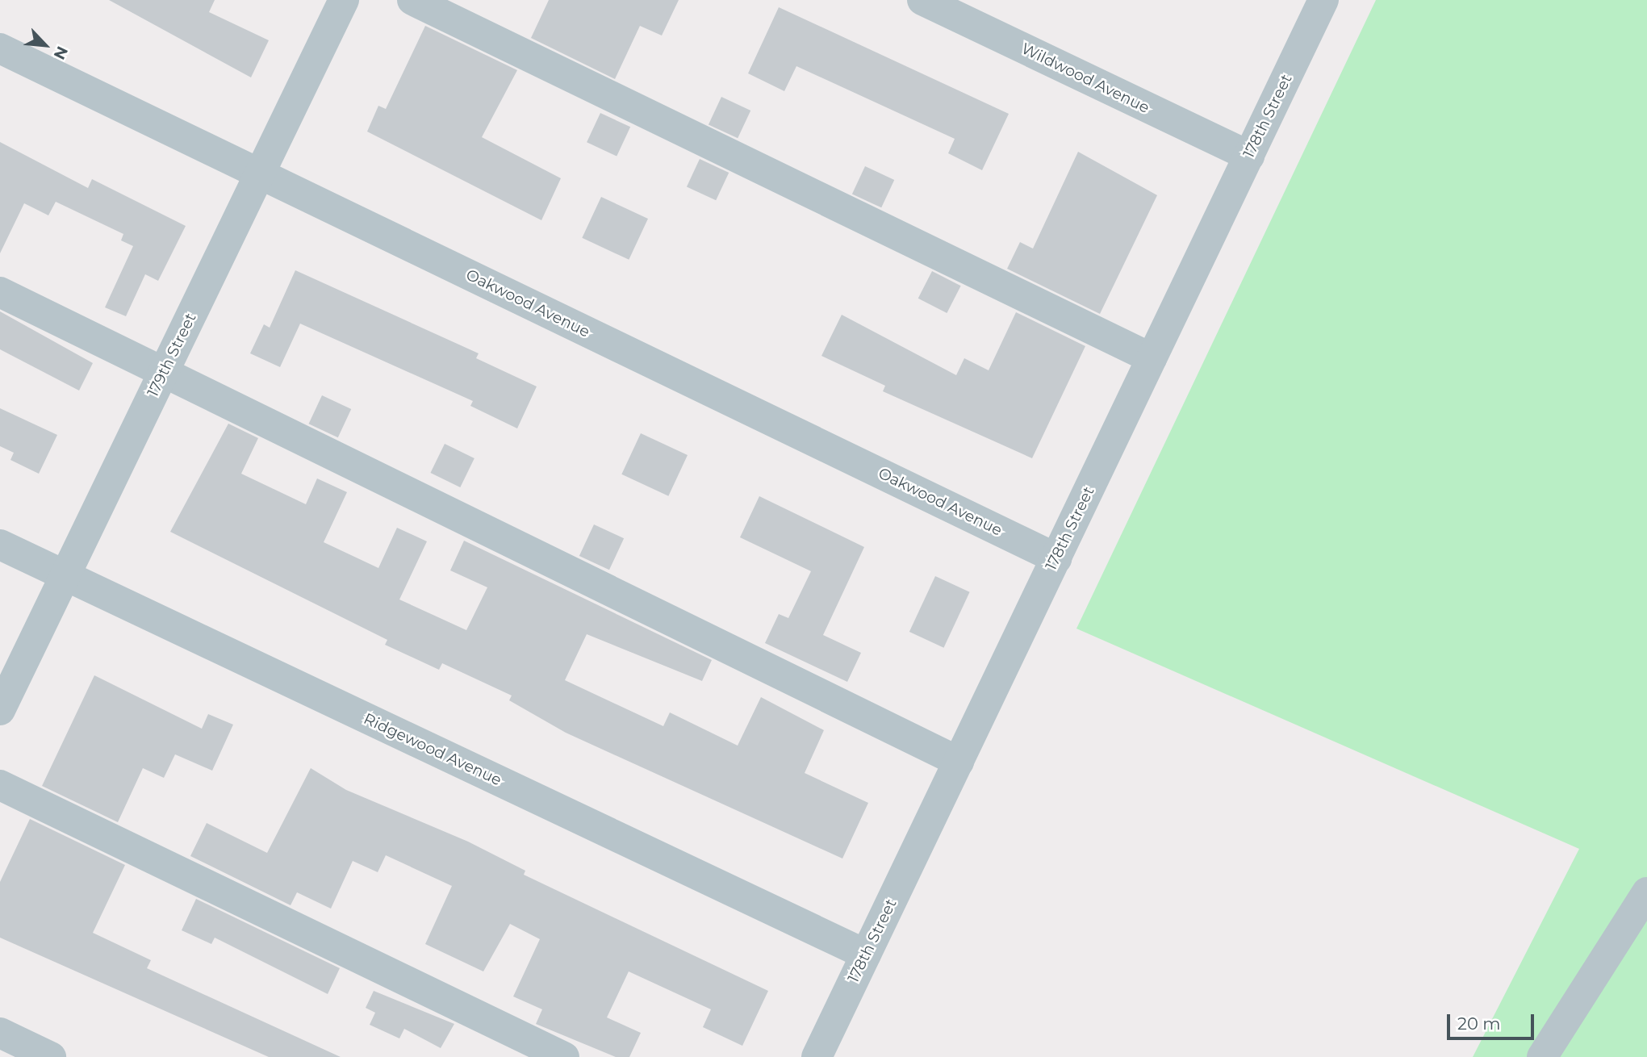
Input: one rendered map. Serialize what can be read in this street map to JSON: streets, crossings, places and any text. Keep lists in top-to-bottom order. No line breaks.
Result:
{"streets":{"street":["Wildwood Avenue","178th Street","Oakwood Avenue","179th Street","Ridgewood Avenue"]},"crossings":[["Wildwood Avenue","178th Street"],["178th Street","Oakwood Avenue"],["178th Street","Ridgewood Avenue"],["Oakwood Avenue","179th Street"],["179th Street","Ridgewood Avenue"]],"scale_bar":"20 m","north":"bottom right"}
